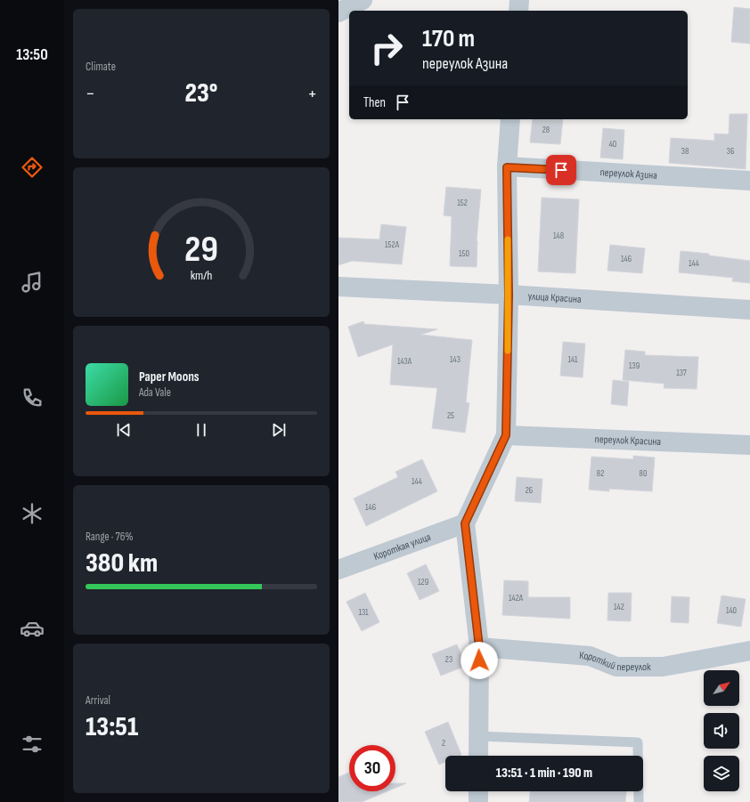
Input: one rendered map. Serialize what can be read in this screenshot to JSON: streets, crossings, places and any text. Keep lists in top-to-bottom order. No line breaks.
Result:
{"streets":{"street":["переулок Азина","улица Красина","переулок Красина","Короткая улица","Короткий переулок"]},"house_numbers":["28","40","38","36","152","148","152А","150","146","144","143","141","143А","139","137","25","82","80","144","26","146","129","142А","142","140","131","23","2"],"north":"top right","page":{"tabs":"13:50","tile":["Climate",["Range · 76%","380 km"],["Arrival","13:51"]],"turn":["170 m","переулок Азина"],"heat":["−","23°","+"],"then":"Then","song":["Paper Moons","Ada Vale"],"limit":"30","trip":"13:51 · 1 min · 190 m","gauge":["29","km/h"]}}
